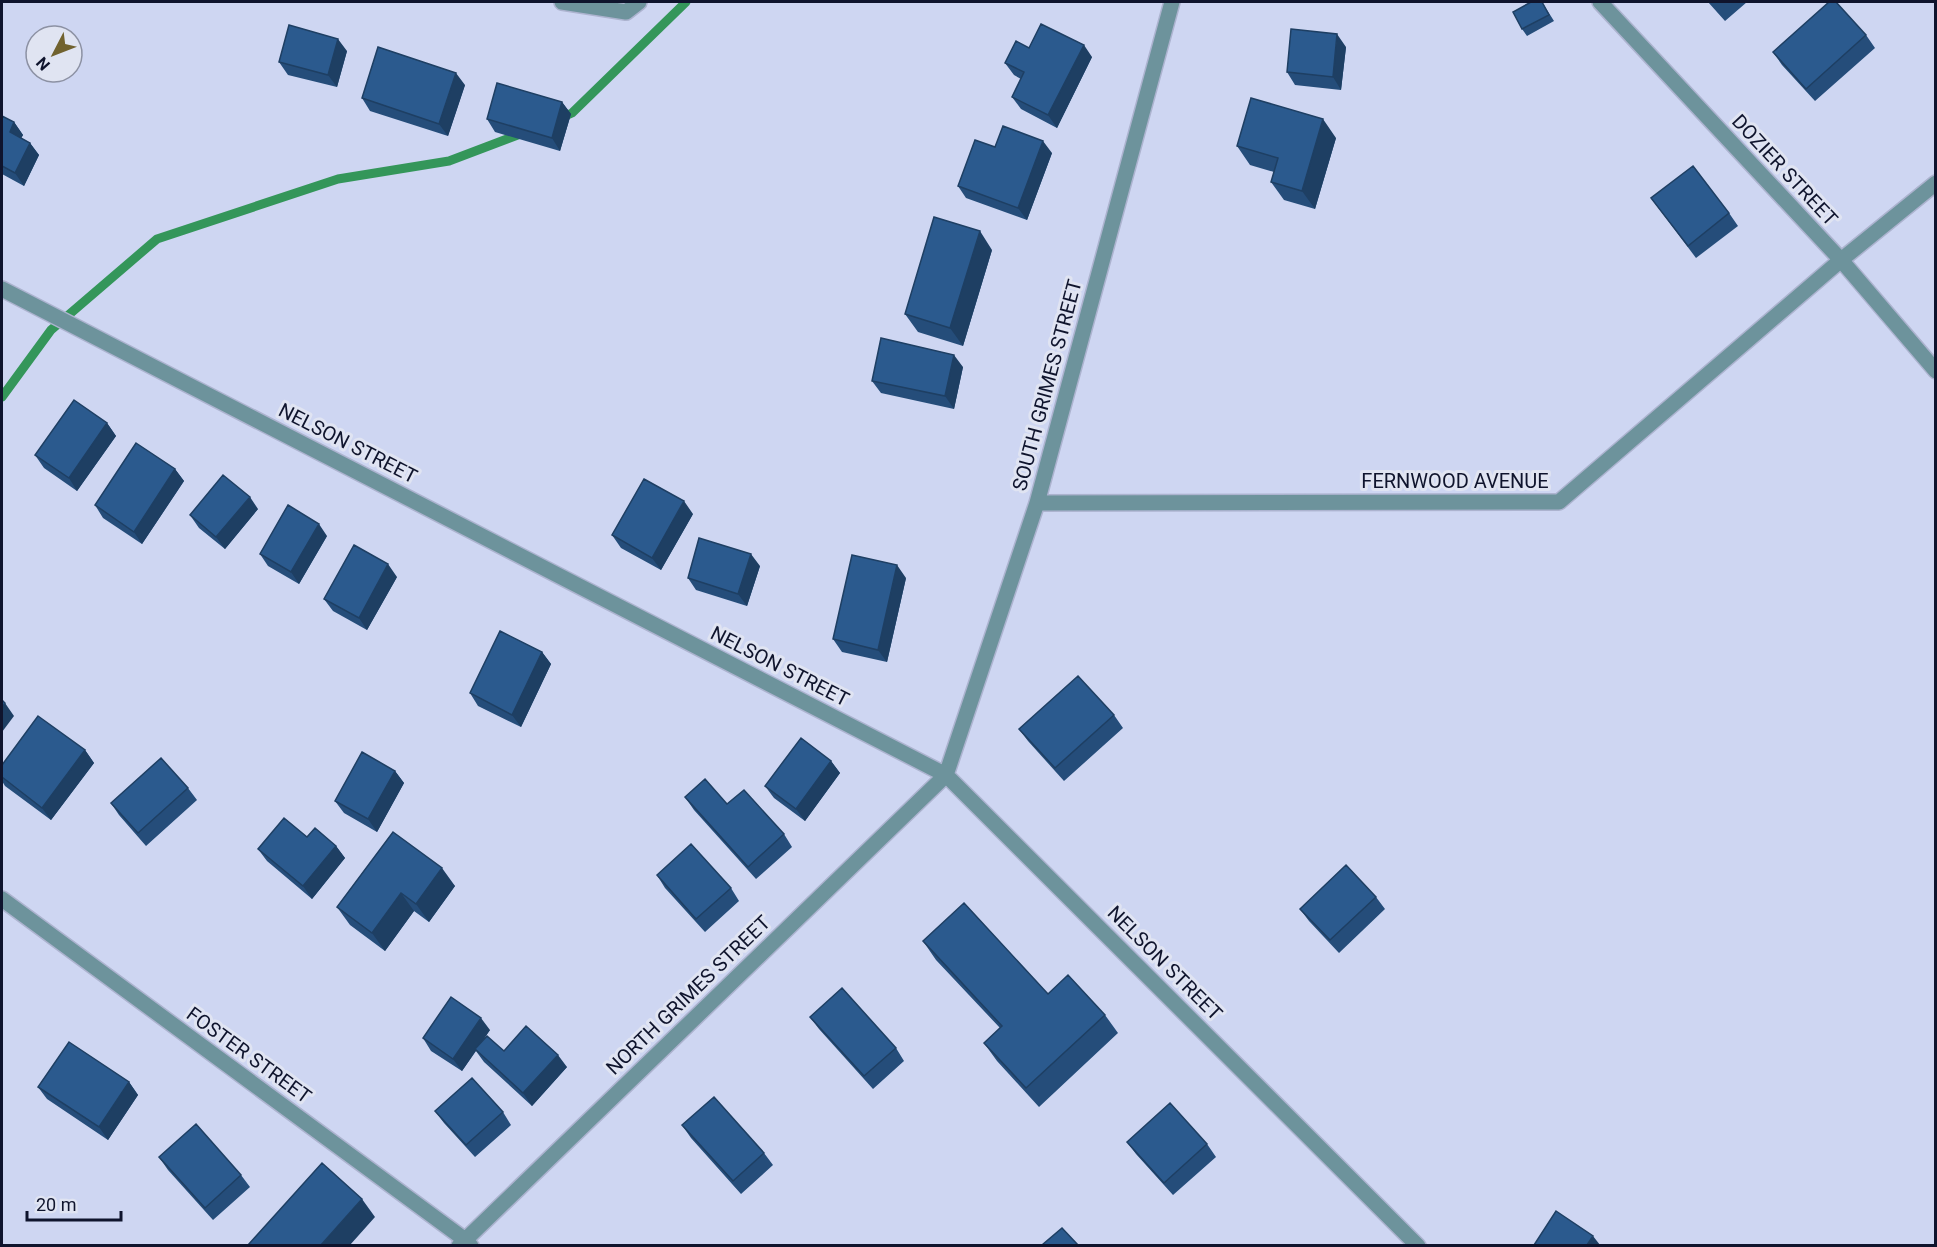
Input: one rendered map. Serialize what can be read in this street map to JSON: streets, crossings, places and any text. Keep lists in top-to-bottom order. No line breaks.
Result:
{"streets":{"street":["DOZIER STREET","SOUTH GRIMES STREET","NELSON STREET","FERNWOOD AVENUE","NORTH GRIMES STREET","FOSTER STREET"]},"crossings":[["DOZIER STREET","FERNWOOD AVENUE"],["SOUTH GRIMES STREET","NELSON STREET"],["SOUTH GRIMES STREET","FERNWOOD AVENUE"],["SOUTH GRIMES STREET","NORTH GRIMES STREET"],["NELSON STREET","NORTH GRIMES STREET"],["NORTH GRIMES STREET","FOSTER STREET"]],"scale_bar":"20 m","north":"bottom left"}
